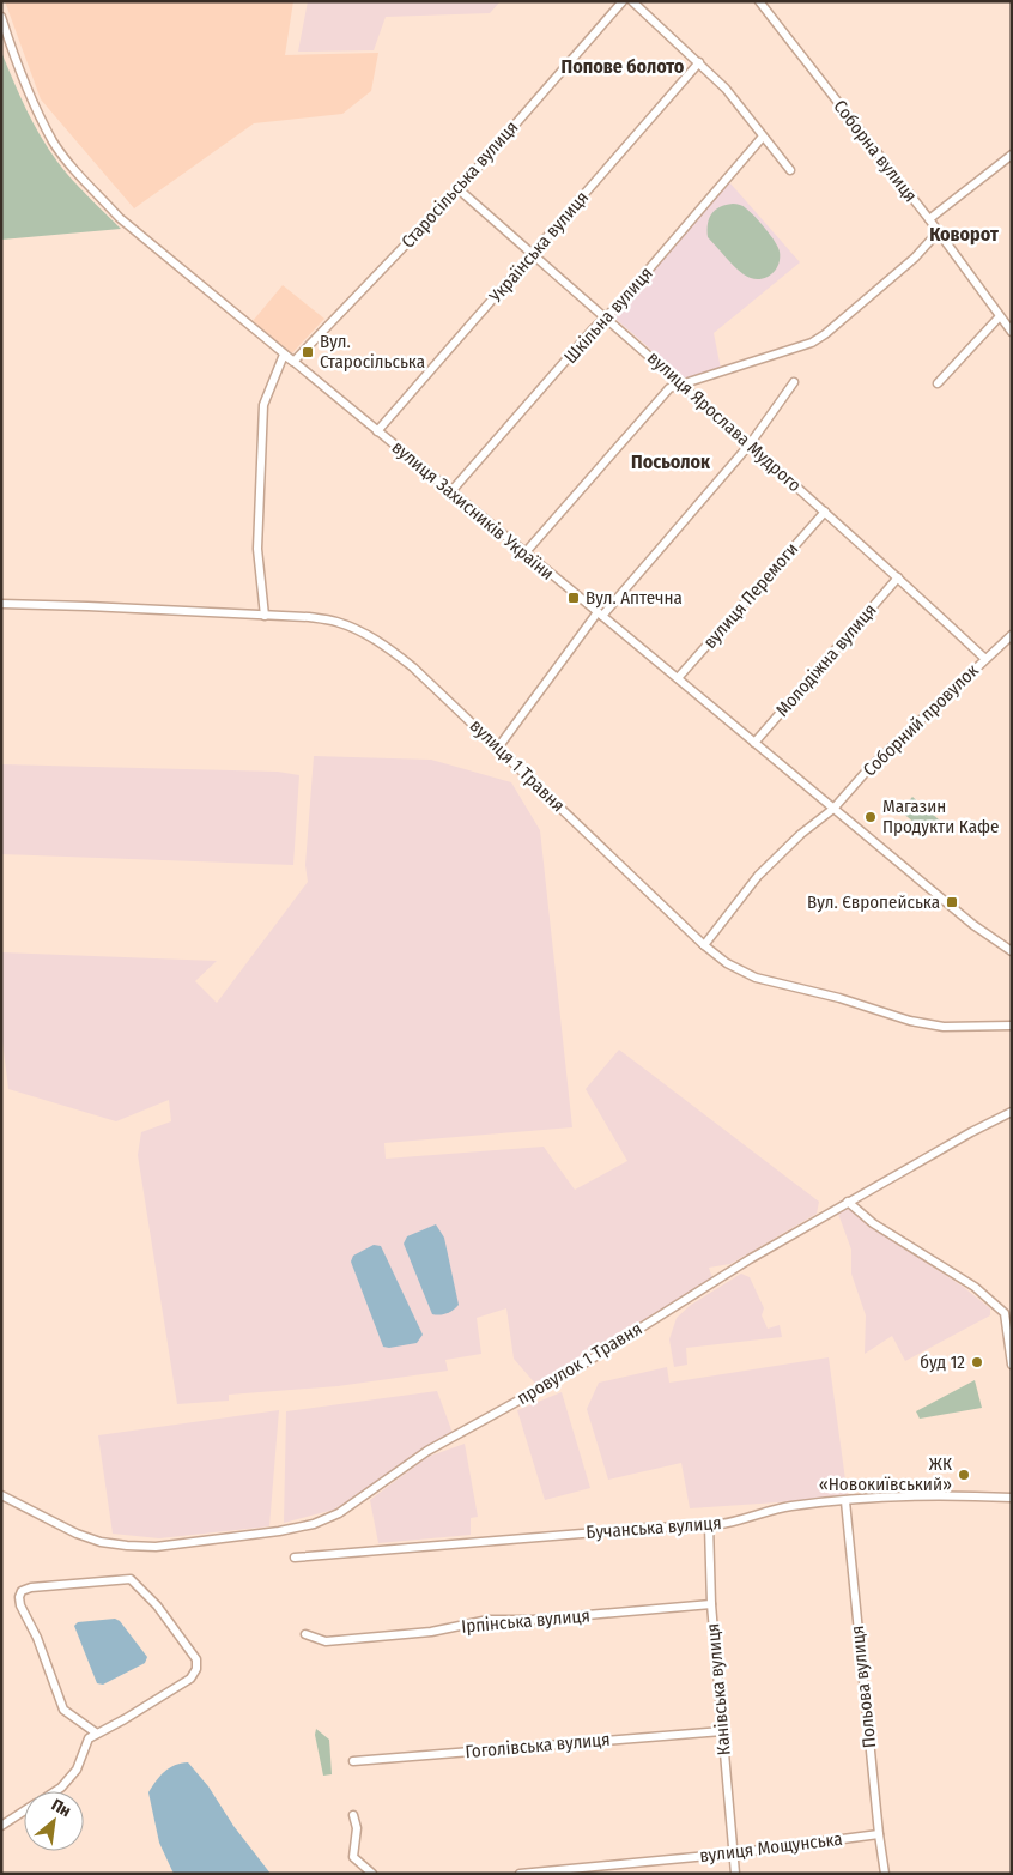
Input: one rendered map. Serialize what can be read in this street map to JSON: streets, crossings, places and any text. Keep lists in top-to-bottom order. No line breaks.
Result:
{"streets":{"street":["Соборна вулиця","Старосільська вулиця","Українська вулиця","Шкільна вулиця","вулиця Ярослава Мудрого","вулиця Захисників України","вулиця Перемоги","Молодіжна вулиця","Соборний провулок","вулиця 1 Травня","провулок 1 Травня","Бучанська вулиця","Ірпінська вулиця","Польова вулиця","Канівська вулиця","Гоголівська вулиця","вулиця Мощунська"]},"crossings":[["Старосільська вулиця","вулиця Ярослава Мудрого"],["Старосільська вулиця","вулиця Захисників України"],["Українська вулиця","вулиця Ярослава Мудрого"],["Українська вулиця","вулиця Захисників України"],["Шкільна вулиця","вулиця Ярослава Мудрого"],["Шкільна вулиця","вулиця Захисників України"],["вулиця Ярослава Мудрого","вулиця Перемоги"],["вулиця Ярослава Мудрого","Молодіжна вулиця"],["вулиця Ярослава Мудрого","Соборний провулок"],["вулиця Захисників України","вулиця Перемоги"],["вулиця Захисників України","Молодіжна вулиця"],["вулиця Захисників України","Соборний провулок"],["Соборний провулок","вулиця 1 Травня"],["Бучанська вулиця","Польова вулиця"],["Бучанська вулиця","Канівська вулиця"],["Ірпінська вулиця","Канівська вулиця"],["Польова вулиця","вулиця Мощунська"],["Канівська вулиця","Гоголівська вулиця"],["Канівська вулиця","вулиця Мощунська"]],"districts":["Попове болото","Коворот","Посьолок"],"places":{"transit":["Вул. Старосільська","Вул. Аптечна","Вул. Європейська"],"other":["Магазин Продукти Кафе","буд 12","ЖК «Новокиївський»"]},"north":"top right"}
